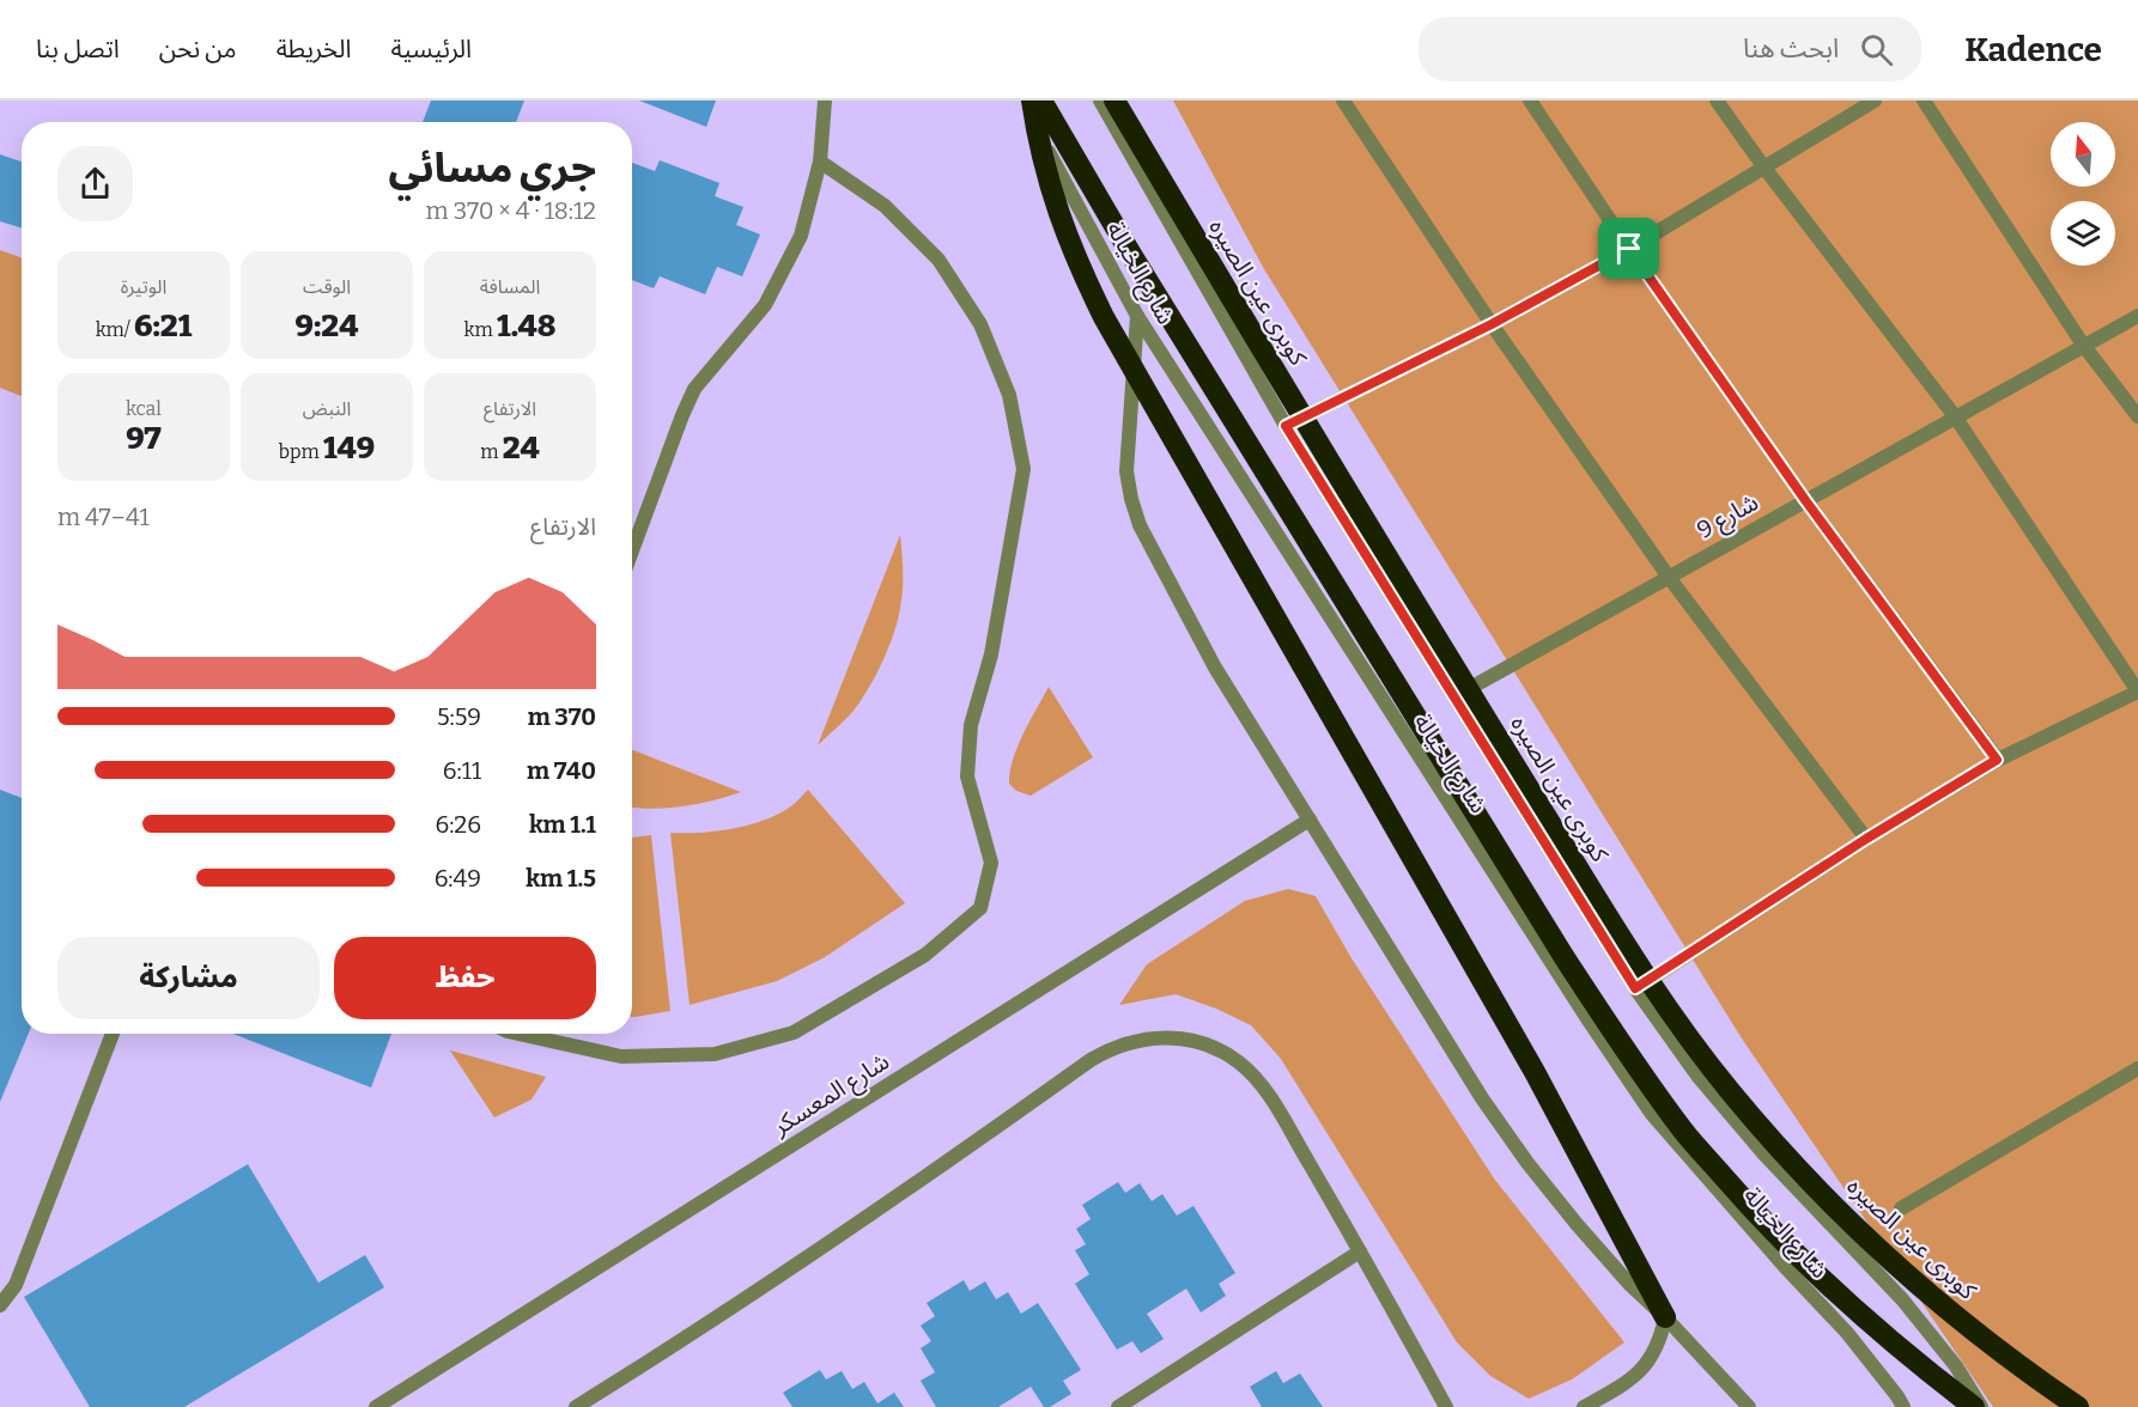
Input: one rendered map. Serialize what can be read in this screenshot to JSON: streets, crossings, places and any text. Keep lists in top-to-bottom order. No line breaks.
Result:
{"streets":{"highway":["كوبرى عين الصيره"],"street":["شارع الخيالة","شارع 9","شارع المعسكر"]},"crossings":[["شارع الخيالة","شارع 9"]],"north":"top","page":{"header":"Kadence","search":"ابحث هنا","nav":["الرئيسية","الخريطة","من نحن","اتصل بنا"],"heading":["جري مسائي","18:12 · 4 × 370 m"],"stats":[["المسافة","1.48 km"],["الوقت","9:24"],["الوتيرة","6:21 /km"],["الارتفاع","24 m"],["النبض","149 bpm"],["kcal","97"]],"chart":["الارتفاع","41–47 m"],"list":[{"name":"370 m","note":"5:59"},{"name":"740 m","note":"6:11"},{"name":"1.1 km","note":"6:26"},{"name":"1.5 km","note":"6:49"}],"buttons":["حفظ","مشاركة"]}}
